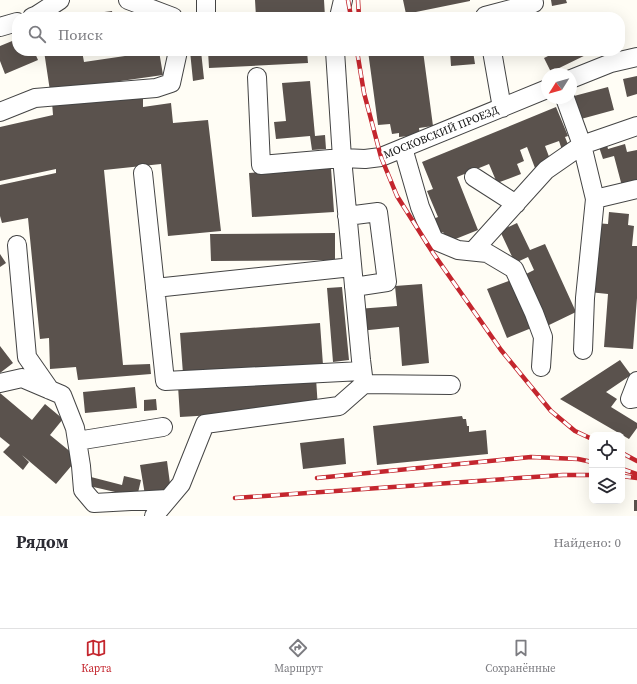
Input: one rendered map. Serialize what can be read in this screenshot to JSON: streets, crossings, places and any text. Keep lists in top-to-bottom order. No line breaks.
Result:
{"streets":{"street":["МОСКОВСКИЙ ПРОЕЗД"]},"north":"bottom left","page":{"search":"Поиск","heading":["Рядом","Найдено: 0"],"nav":["Карта","Маршрут","Сохранённые"]}}
